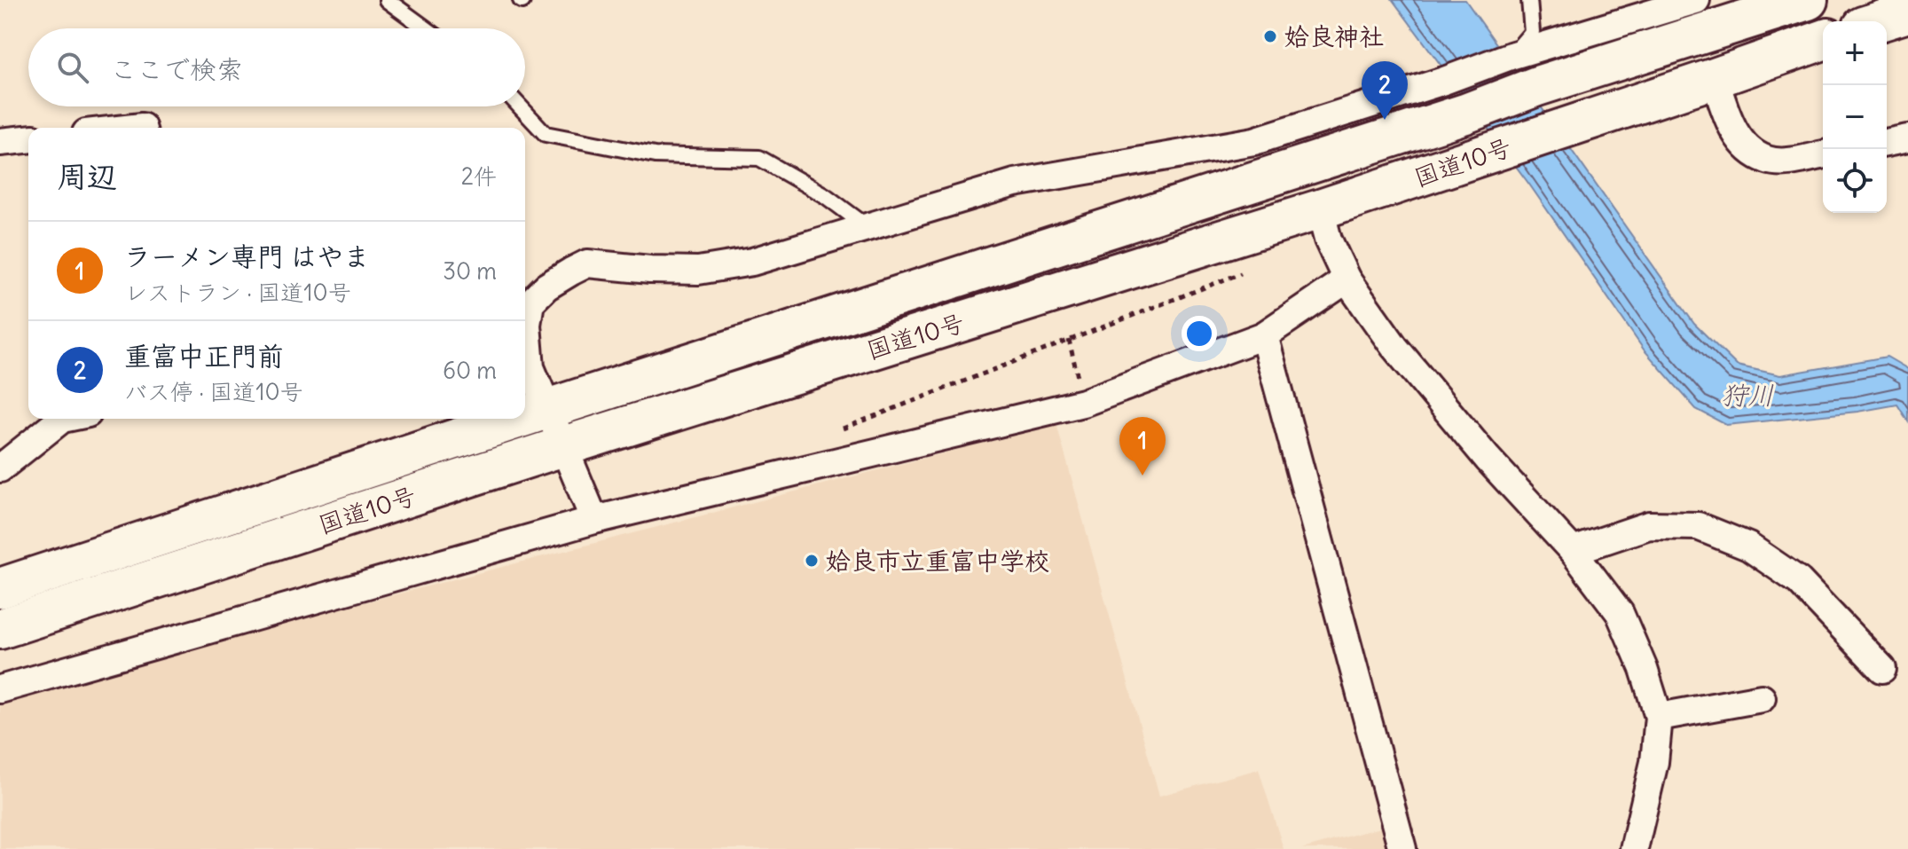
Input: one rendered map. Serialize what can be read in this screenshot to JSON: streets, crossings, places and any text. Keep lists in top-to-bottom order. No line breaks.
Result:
{"streets":{"highway":["国道10号"]},"water":["狩川"],"places":["姶良神社","姶良市立重富中学校"],"page":{"map_buttons":["+","−"],"search":"ここで検索","pins":["2","1"],"heading":["周辺","2件"],"list":[{"mark":"1","name":"ラーメン専門 はやま","note":"レストラン · 国道10号","value":"30 m"},{"mark":"2","name":"重富中正門前","note":"バス停 · 国道10号","value":"60 m"}]}}
